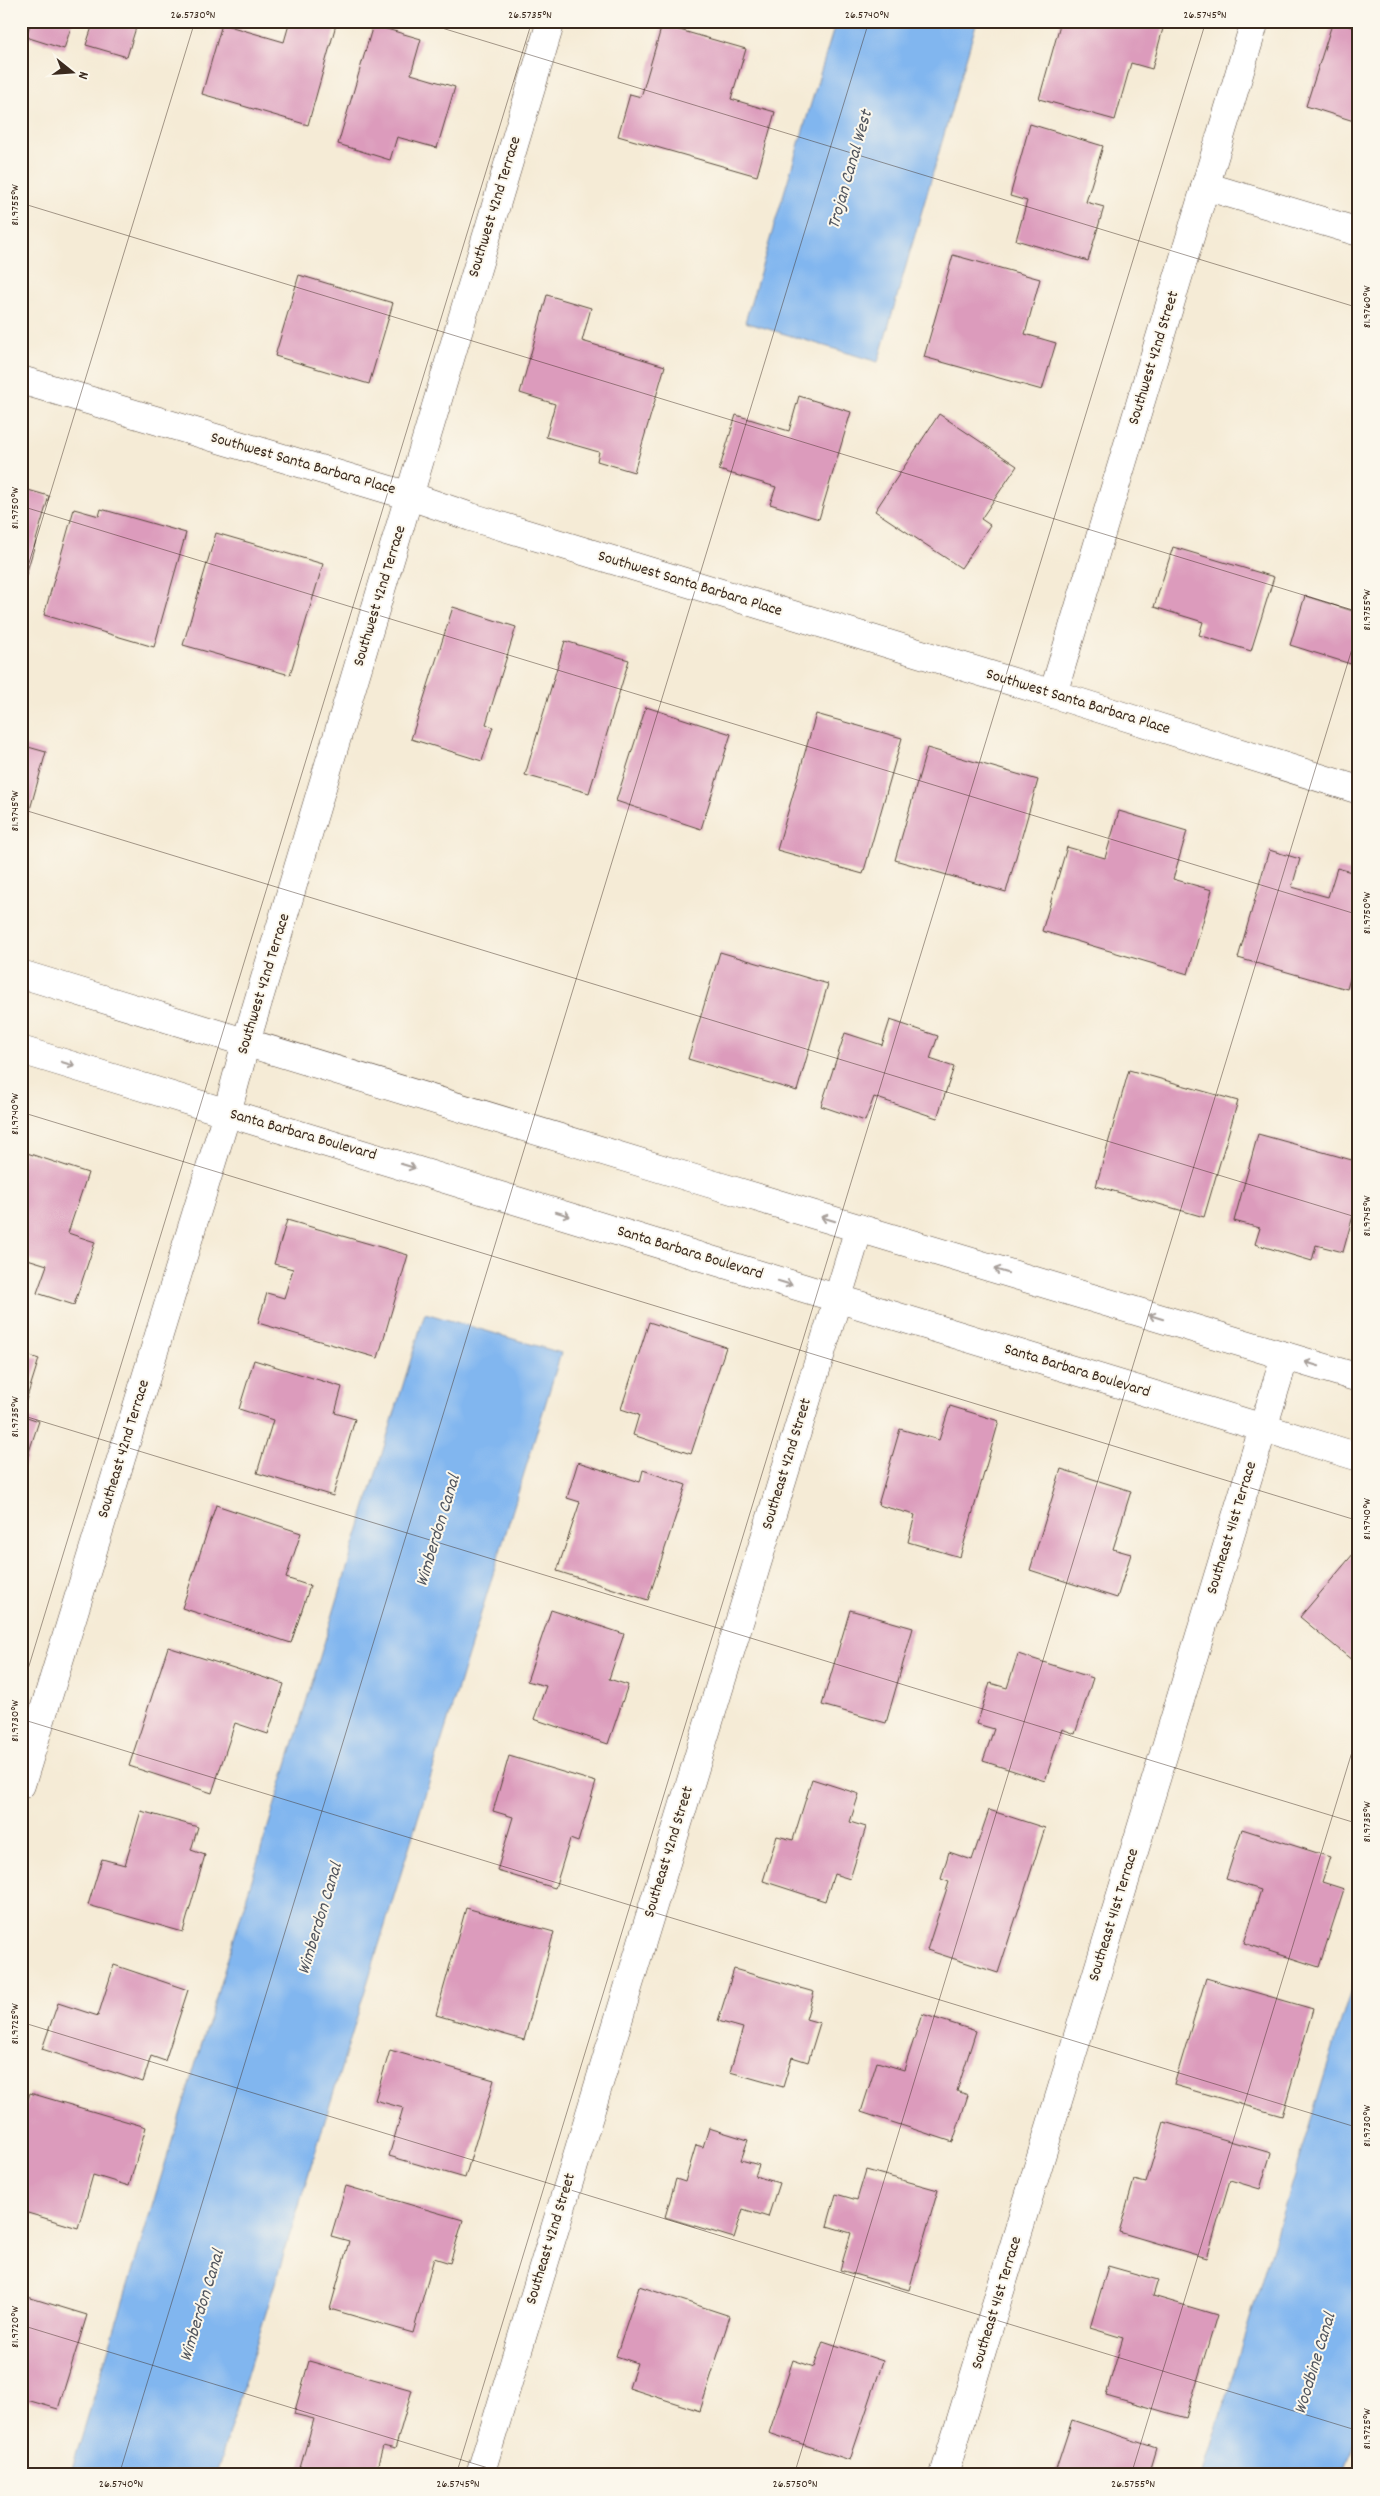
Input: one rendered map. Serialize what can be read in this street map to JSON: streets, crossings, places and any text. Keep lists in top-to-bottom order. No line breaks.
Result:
{"streets":{"street":["Southwest 42nd Terrace","Southwest 42nd Street","Southwest Santa Barbara Place","Santa Barbara Boulevard","Southeast 42nd Terrace","Southeast 42nd Street","Southeast 41st Terrace"]},"crossings":[["Southwest 42nd Terrace","Southwest Santa Barbara Place"],["Southwest 42nd Terrace","Santa Barbara Boulevard"],["Southwest 42nd Terrace","Southeast 42nd Terrace"],["Southwest 42nd Street","Southwest Santa Barbara Place"],["Santa Barbara Boulevard","Southeast 42nd Terrace"],["Santa Barbara Boulevard","Southeast 42nd Street"],["Santa Barbara Boulevard","Southeast 41st Terrace"]],"water":["Trojan Canal West","Wimberdon Canal","Woodbine Canal"],"north":"right","coordinates":["26.5730°N","26.5735°N","26.5740°N","26.5745°N","81.9755°W","81.9760°W","81.9750°W","81.9745°W","81.9740°W","81.9735°W","81.9730°W","81.9725°W","81.9720°W","26.5750°N","26.5755°N"]}
